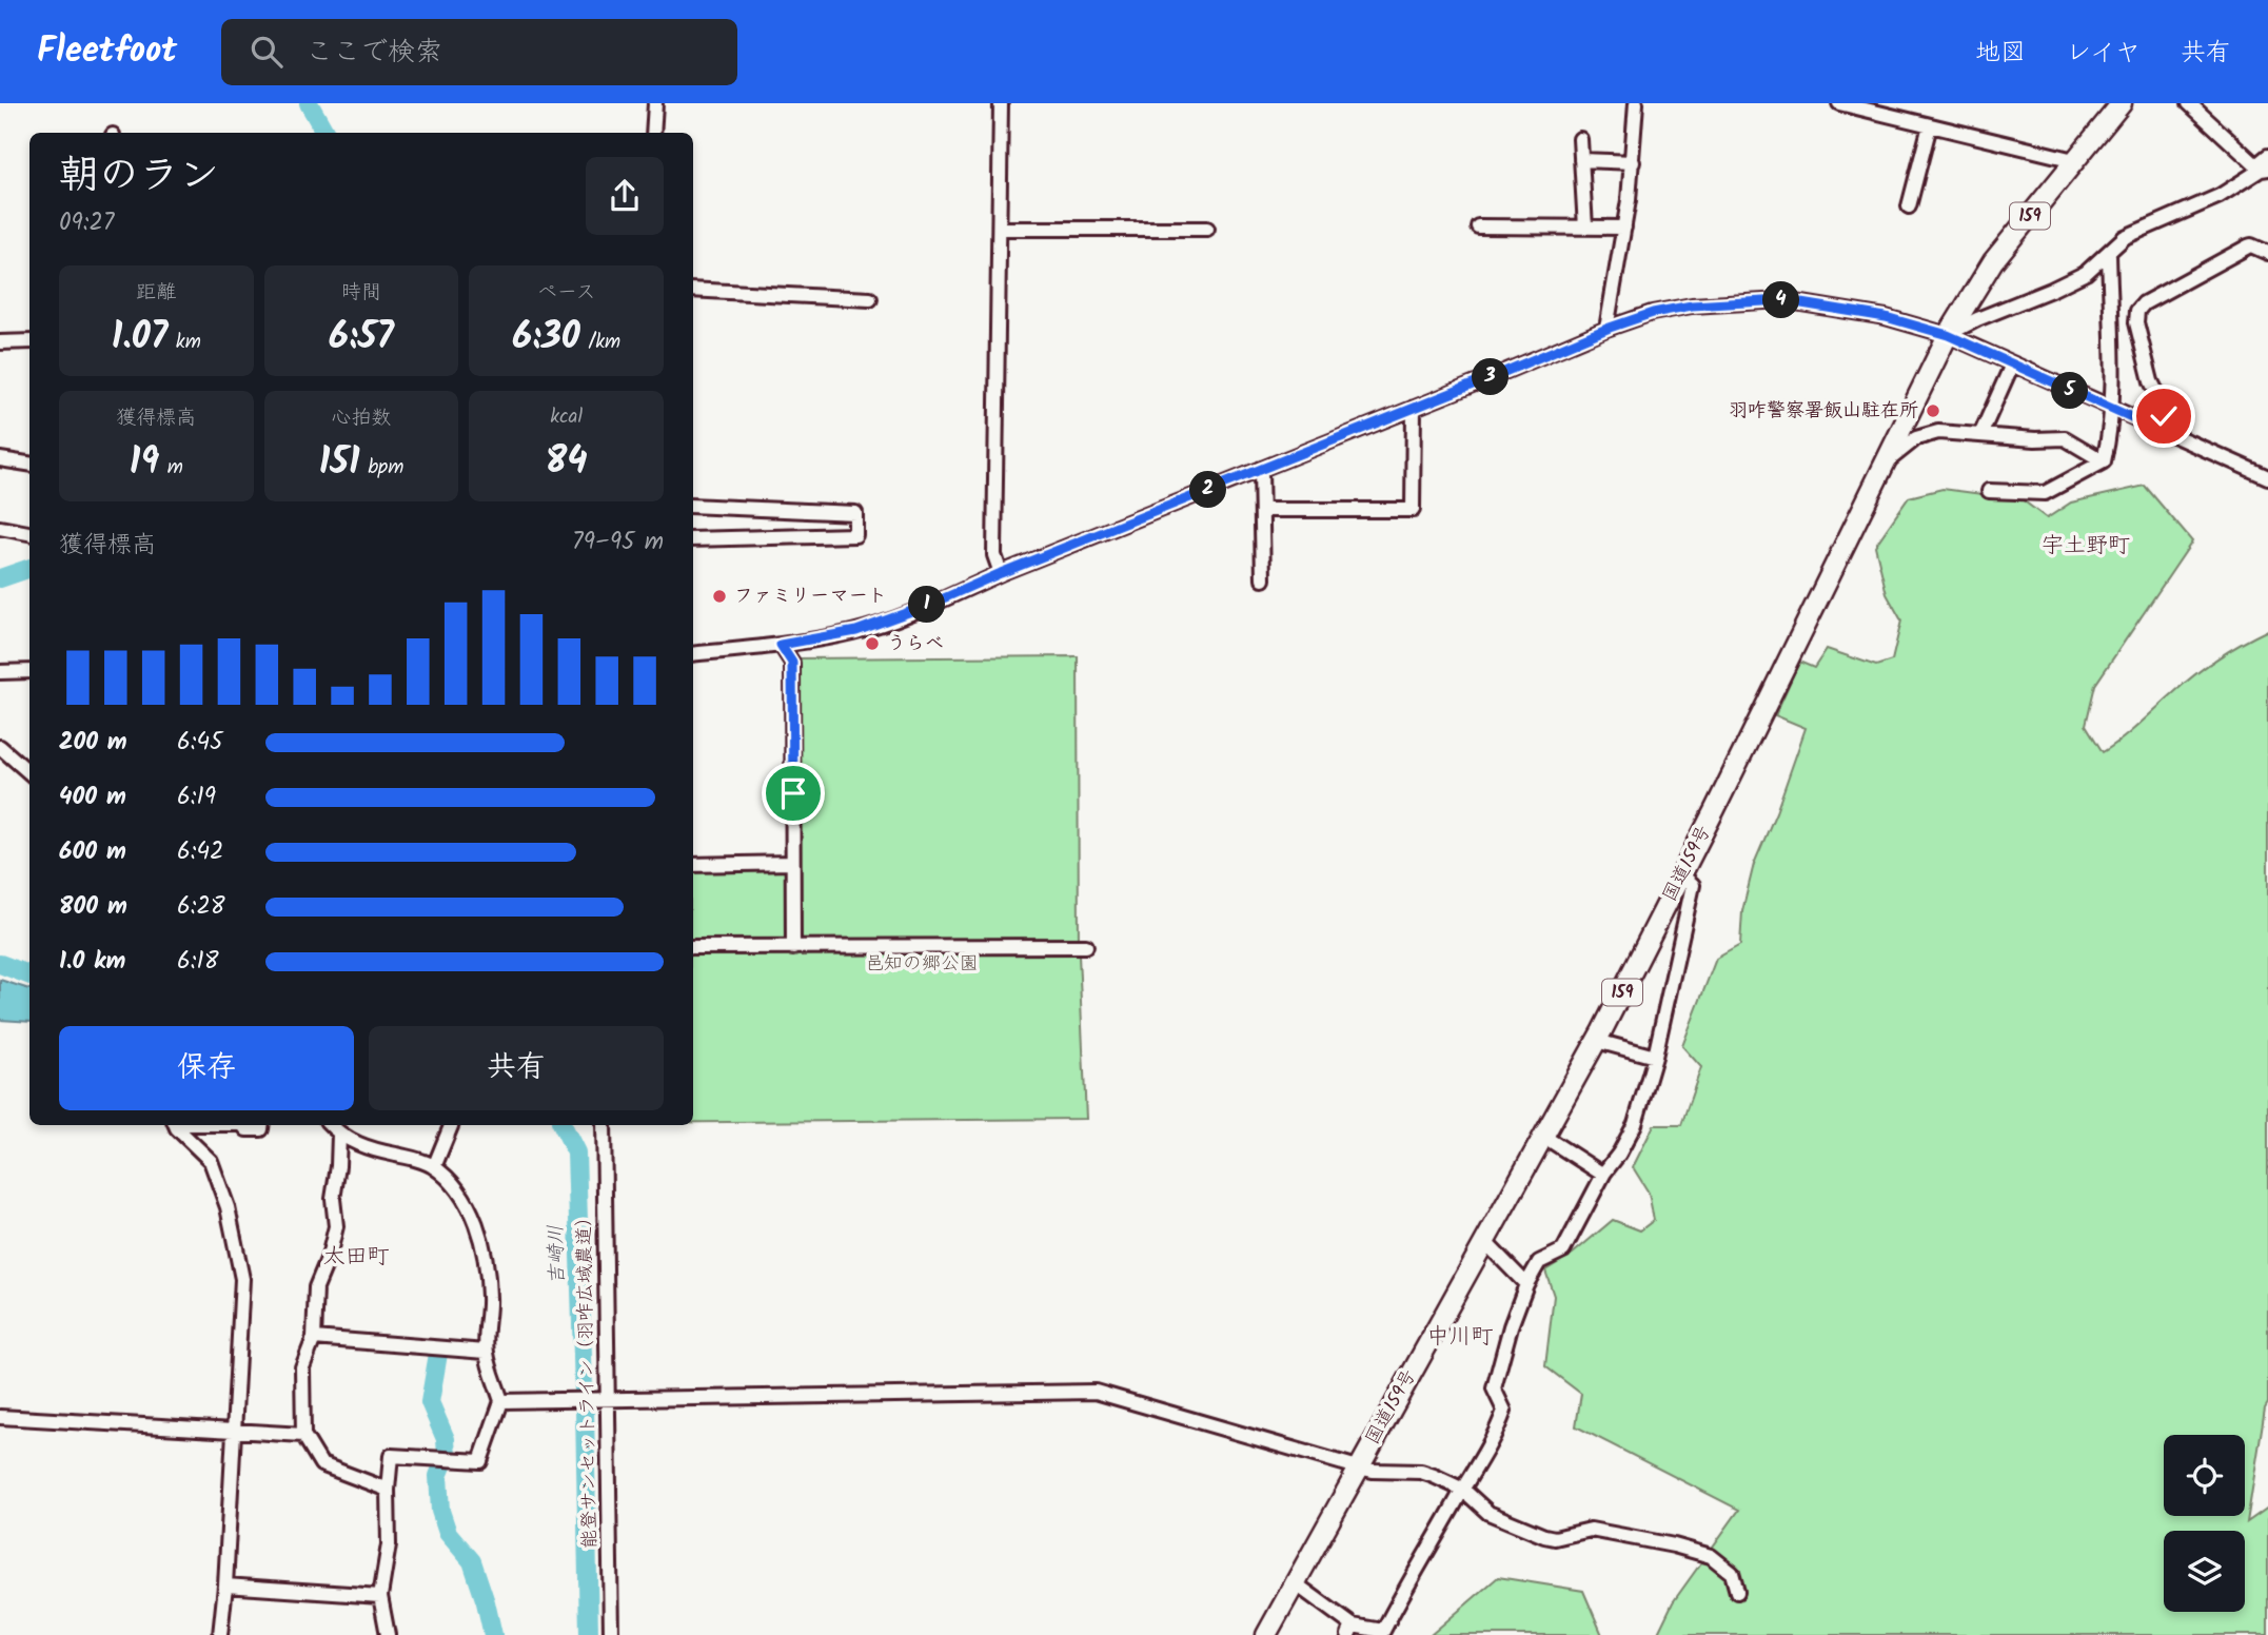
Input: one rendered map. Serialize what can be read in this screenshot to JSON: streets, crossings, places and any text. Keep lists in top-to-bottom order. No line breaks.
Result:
{"streets":{"highway":["159","国道159号"],"street":["能登サンセットライン（羽咋広域農道）"]},"districts":["宇土野町","太田町","中川町"],"water":["吉崎川"],"parks":["邑知の郷公園"],"places":["羽咋警察署飯山駐在所","ファミリーマート","うらべ"],"page":{"header":"Fleetfoot","search":"ここで検索","nav":["地図","レイヤ","共有"],"heading":["朝のラン","09:27"],"stats":[["距離","1.07 km"],["時間","6:57"],["ペース","6:30 /km"],["獲得標高","19 m"],["心拍数","151 bpm"],["kcal","84"]],"pins":["4","3","5","2","1"],"chart":["獲得標高","79–95 m"],"list":[{"name":"200 m","note":"6:45"},{"name":"400 m","note":"6:19"},{"name":"600 m","note":"6:42"},{"name":"800 m","note":"6:28"},{"name":"1.0 km","note":"6:18"}],"buttons":["保存","共有"]}}
